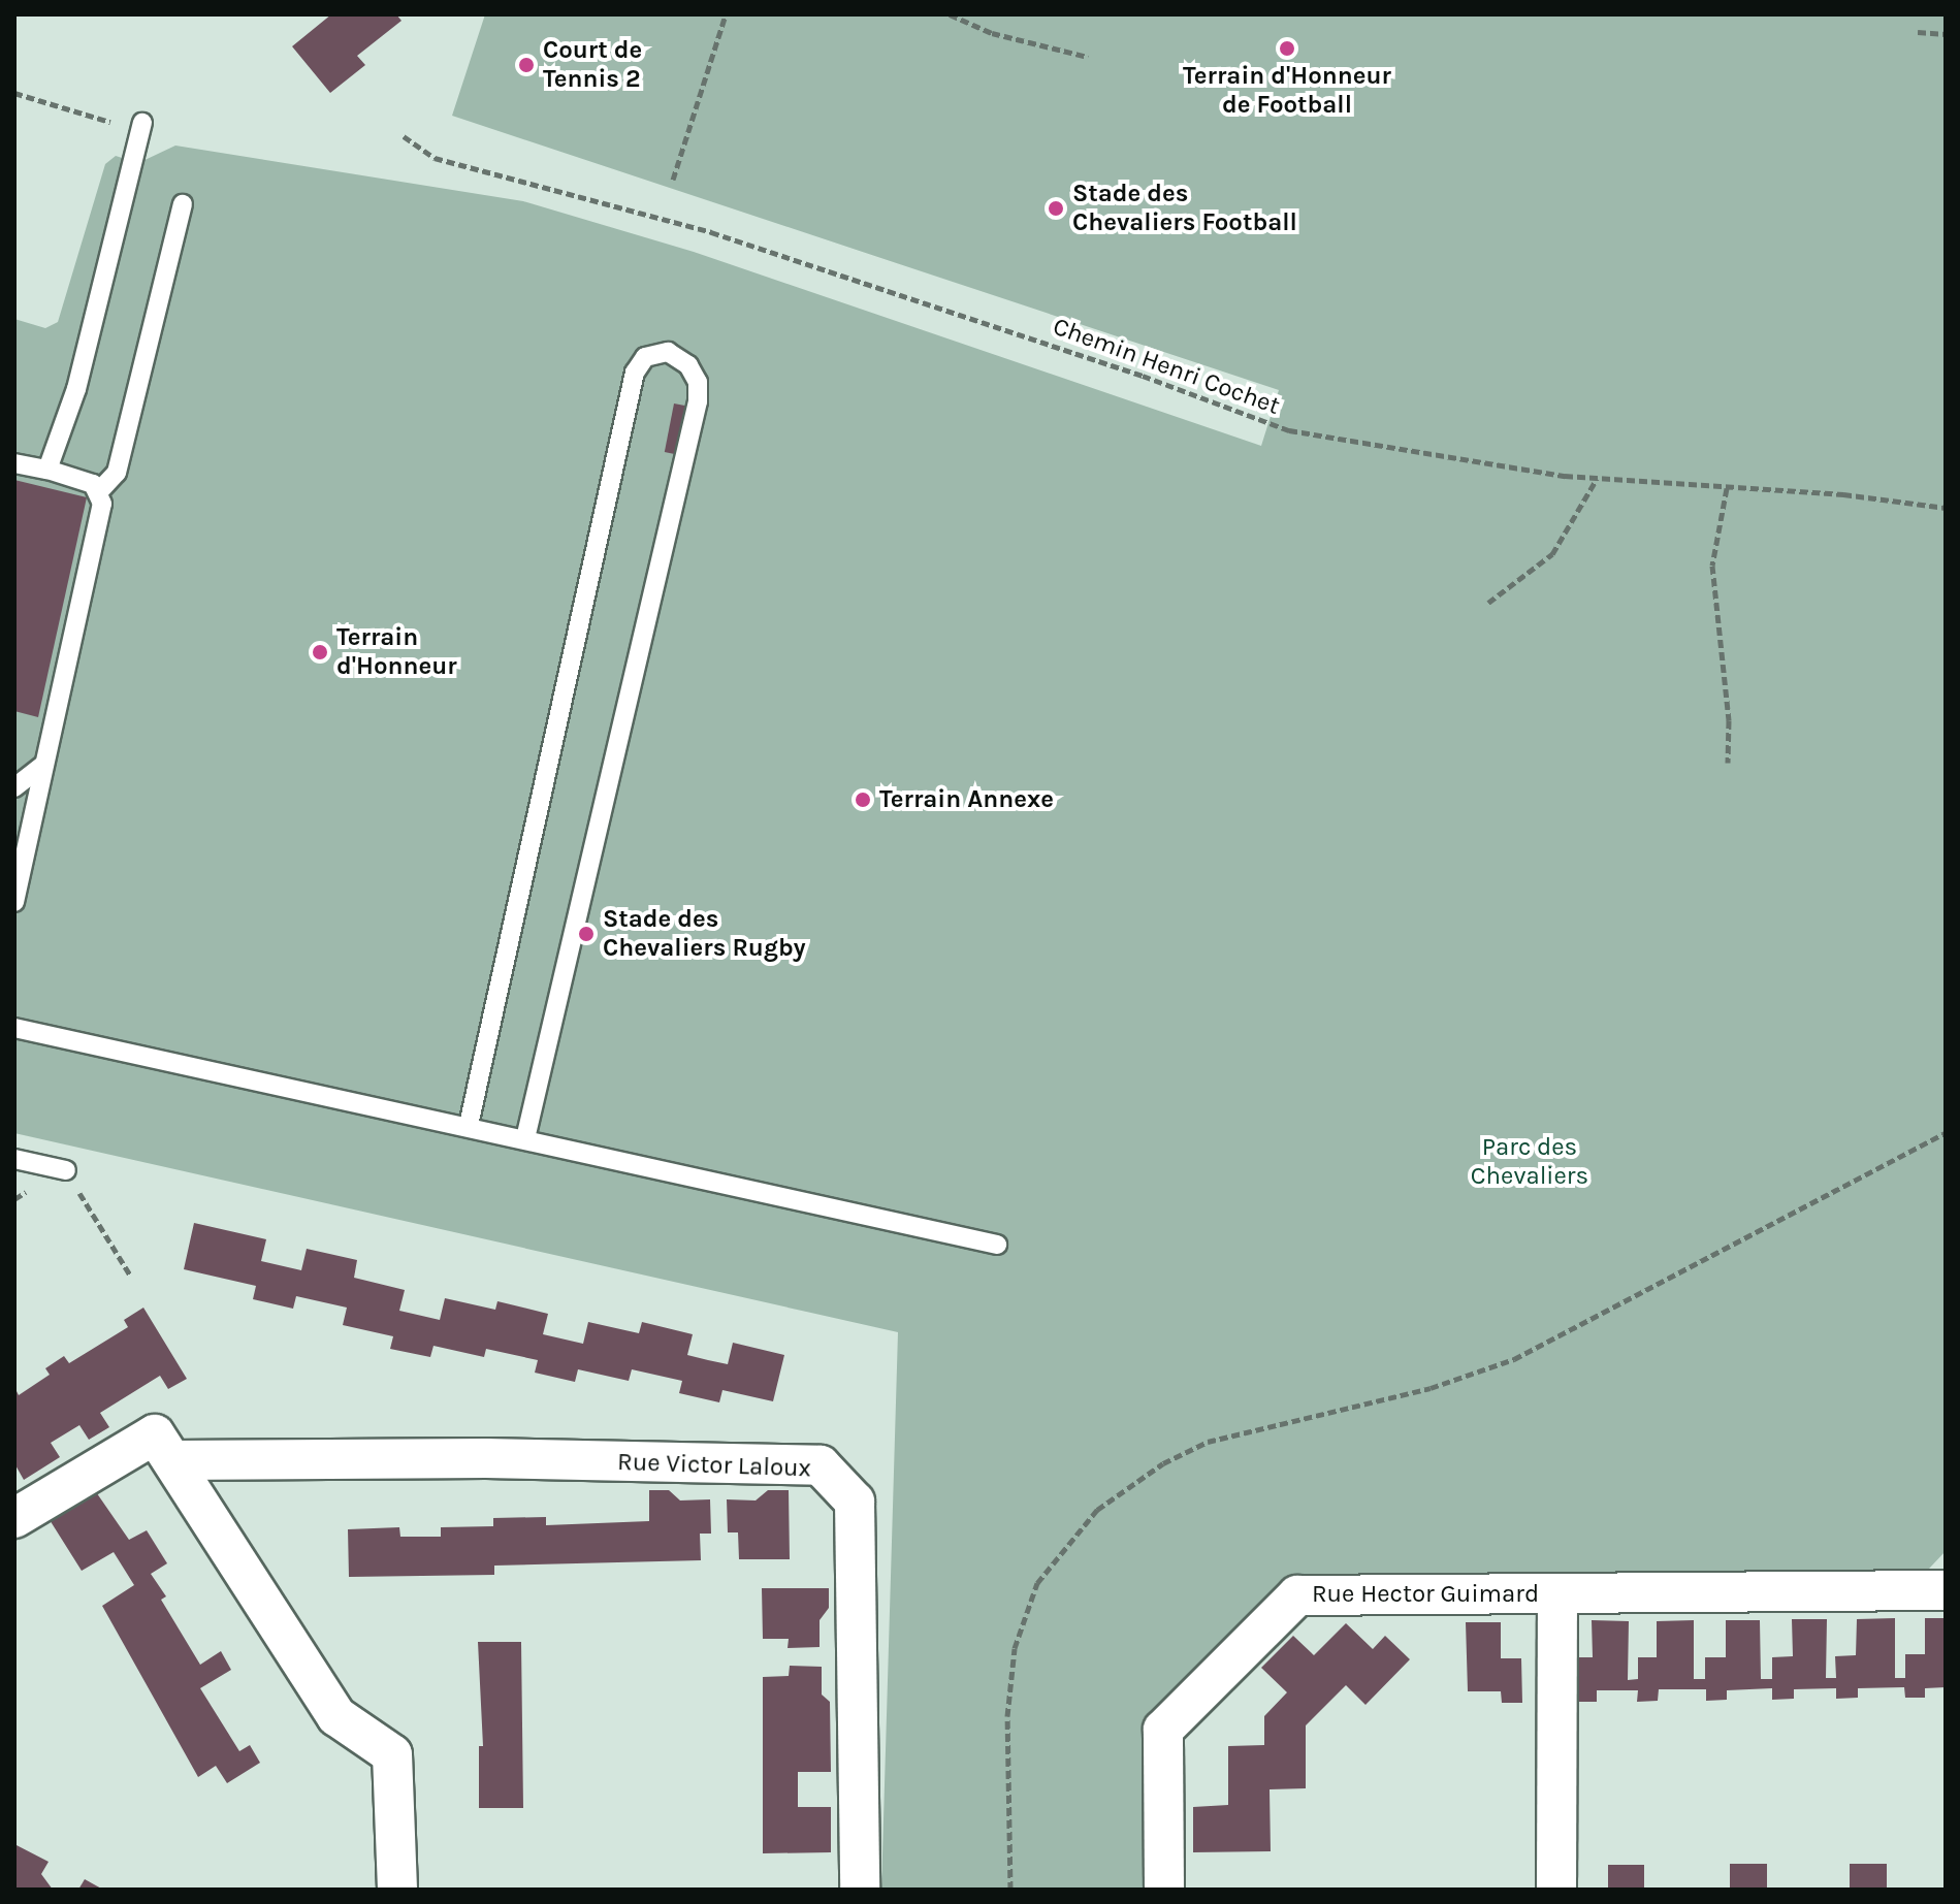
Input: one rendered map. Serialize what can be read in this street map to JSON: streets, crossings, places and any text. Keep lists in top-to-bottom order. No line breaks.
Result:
{"streets":{"street":["Rue Victor Laloux","Rue Hector Guimard"],"path":["Chemin Henri Cochet"]},"parks":["Parc des Chevaliers"],"places":["Terrain d'Honneur de Football","Court de Tennis 2","Stade des Chevaliers Football","Terrain d'Honneur","Terrain Annexe","Stade des Chevaliers Rugby"]}
